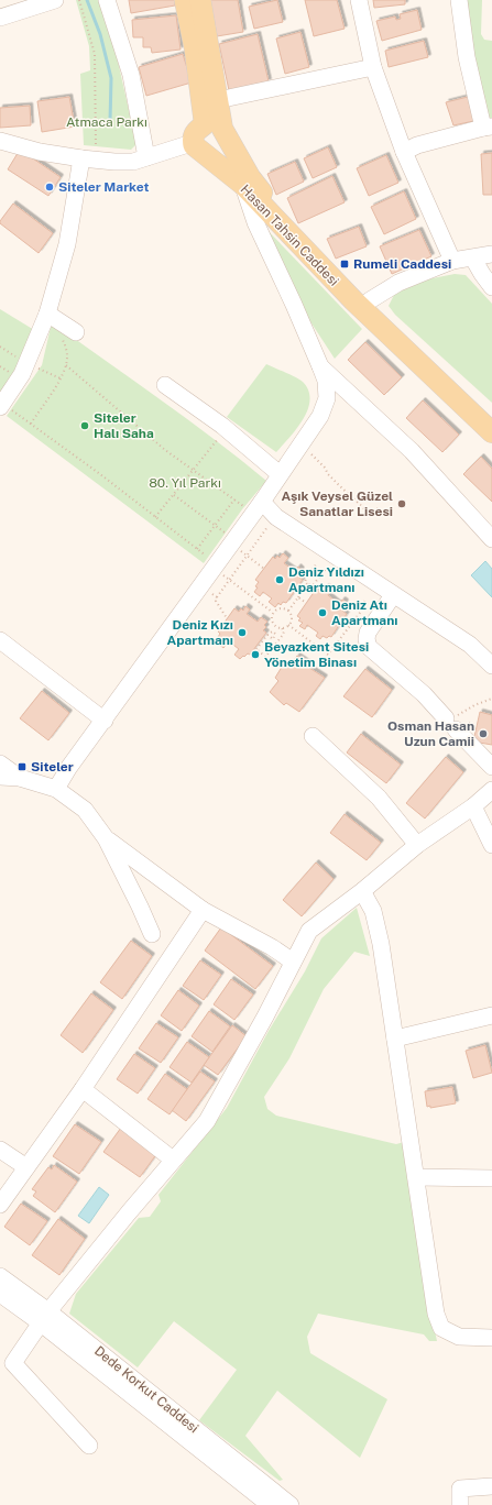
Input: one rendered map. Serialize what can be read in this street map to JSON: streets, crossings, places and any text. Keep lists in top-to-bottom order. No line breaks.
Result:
{"streets":{"main road":["Hasan Tahsin Caddesi"],"street":["Dede Korkut Caddesi"]},"parks":["Atmaca Parkı","80. Yıl Parkı"],"places":{"other":["Siteler Market","Siteler Halı Saha","Aşık Veysel Güzel Sanatlar Lisesi","Deniz Yıldızı Apartmanı","Deniz Atı Apartmanı","Deniz Kızı Apartmanı","Beyazkent Sitesi Yönetim Binası","Osman Hasan Uzun Camii"],"transit":["Rumeli Caddesi","Siteler"]}}
